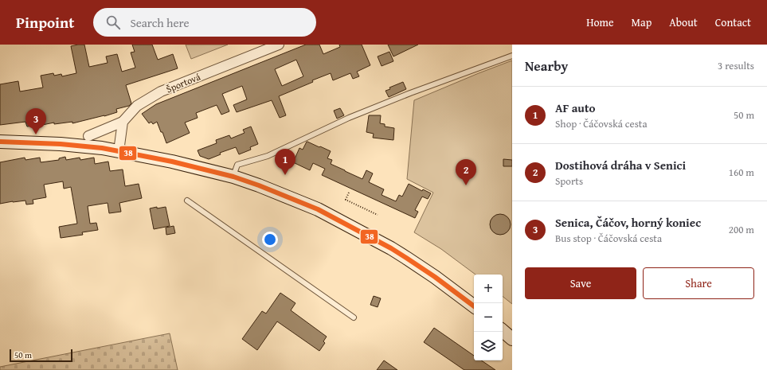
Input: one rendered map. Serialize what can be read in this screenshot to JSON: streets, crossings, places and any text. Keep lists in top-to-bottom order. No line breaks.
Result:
{"streets":{"street":["Športová"]},"lines":["transit line 38"],"scale_bar":"50 m","page":{"header":"Pinpoint","search":"Search here","nav":["Home","Map","About","Contact"],"heading":["Nearby","3 results"],"list":[{"mark":"1","name":"AF auto","note":"Shop · Čáčovská cesta","value":"50 m"},{"mark":"2","name":"Dostihová dráha v Senici","note":"Sports","value":"160 m"},{"mark":"3","name":"Senica, Čáčov, horný koniec","note":"Bus stop · Čáčovská cesta","value":"200 m"}],"pins":["3","1","2"],"buttons":["Save","Share"],"map_buttons":["+","−"],"scale":"50 m"}}
